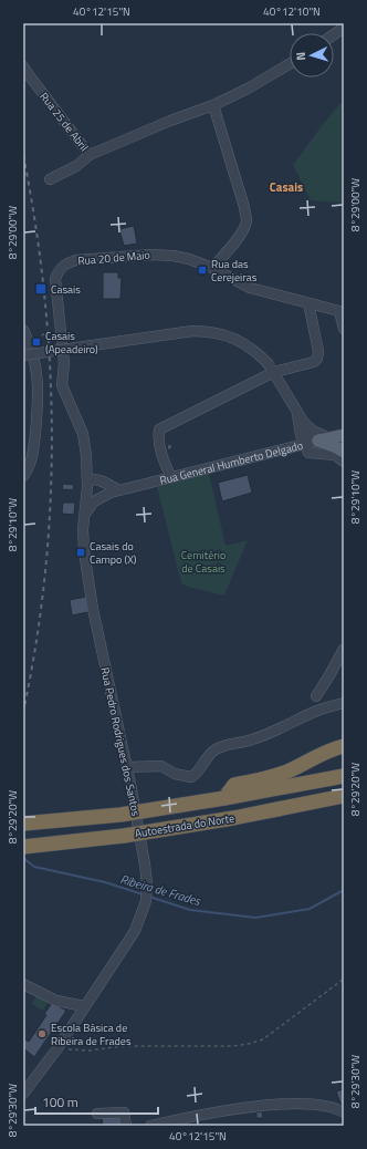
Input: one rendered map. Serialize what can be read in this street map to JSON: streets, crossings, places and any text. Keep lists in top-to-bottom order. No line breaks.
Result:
{"streets":{"highway":["Autoestrada do Norte"],"main road":["Rua General Humberto Delgado"],"street":["Rua 25 de Abril","Rua 20 de Maio","Rua Pedro Rodrigues dos Santos"]},"crossings":[["Rua 20 de Maio","Rua Pedro Rodrigues dos Santos"],["Rua General Humberto Delgado","Rua Pedro Rodrigues dos Santos"]],"districts":["Casais"],"water":["Ribeira de Frades"],"parks":["Cemitério de Casais"],"places":{"transit":["Rua das Cerejeiras","Casais","Casais (Apeadeiro)","Casais do Campo (X)"],"other":["Escola Básica de Ribeira de Frades"]},"scale_bar":"100 m","north":"left","coordinates":["40°12'15\"N","40°12'10\"N","8°29'00\"W","8°29'10\"W","8°29'20\"W","8°29'30\"W"]}
